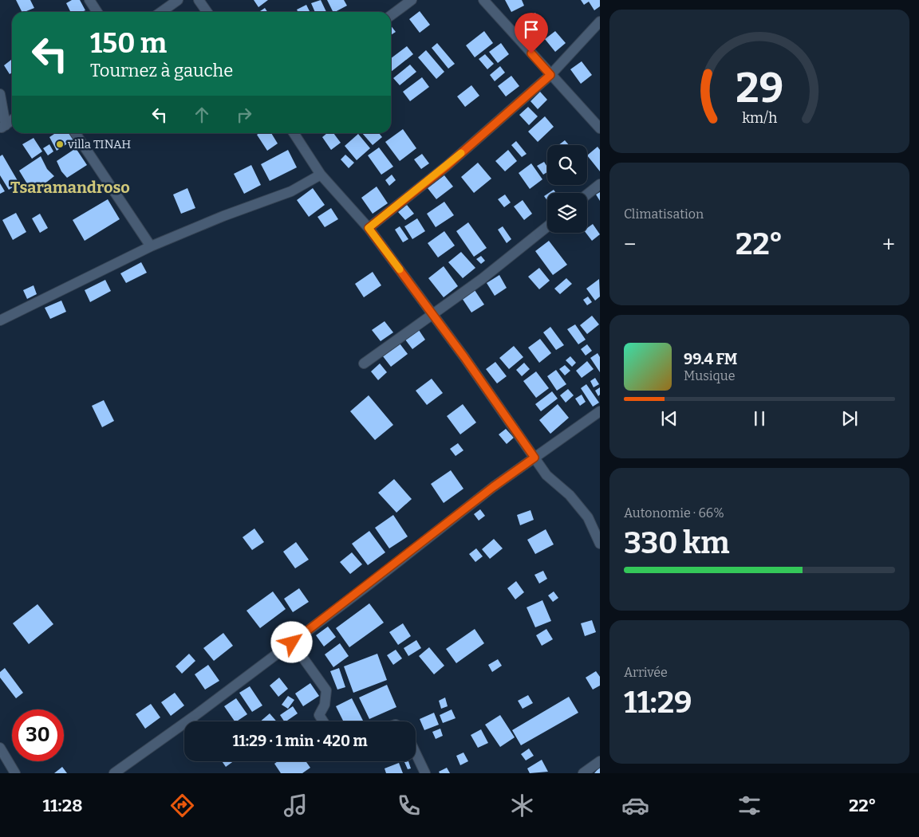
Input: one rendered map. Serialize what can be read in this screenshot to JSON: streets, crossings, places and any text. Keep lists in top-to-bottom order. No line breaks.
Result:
{"districts":["Tsaramandroso"],"places":["villa TINAH"],"page":{"turn":["150 m","Tournez à gauche"],"tile":["Climatisation",["Autonomie · 66%","330 km"],["Arrivée","11:29"]],"heat":["−","22°","+"],"song":["99.4 FM","Musique"],"limit":"30","trip":"11:29 · 1 min · 420 m","tabs":["11:28","22°"],"gauge":["29","km/h"]}}
